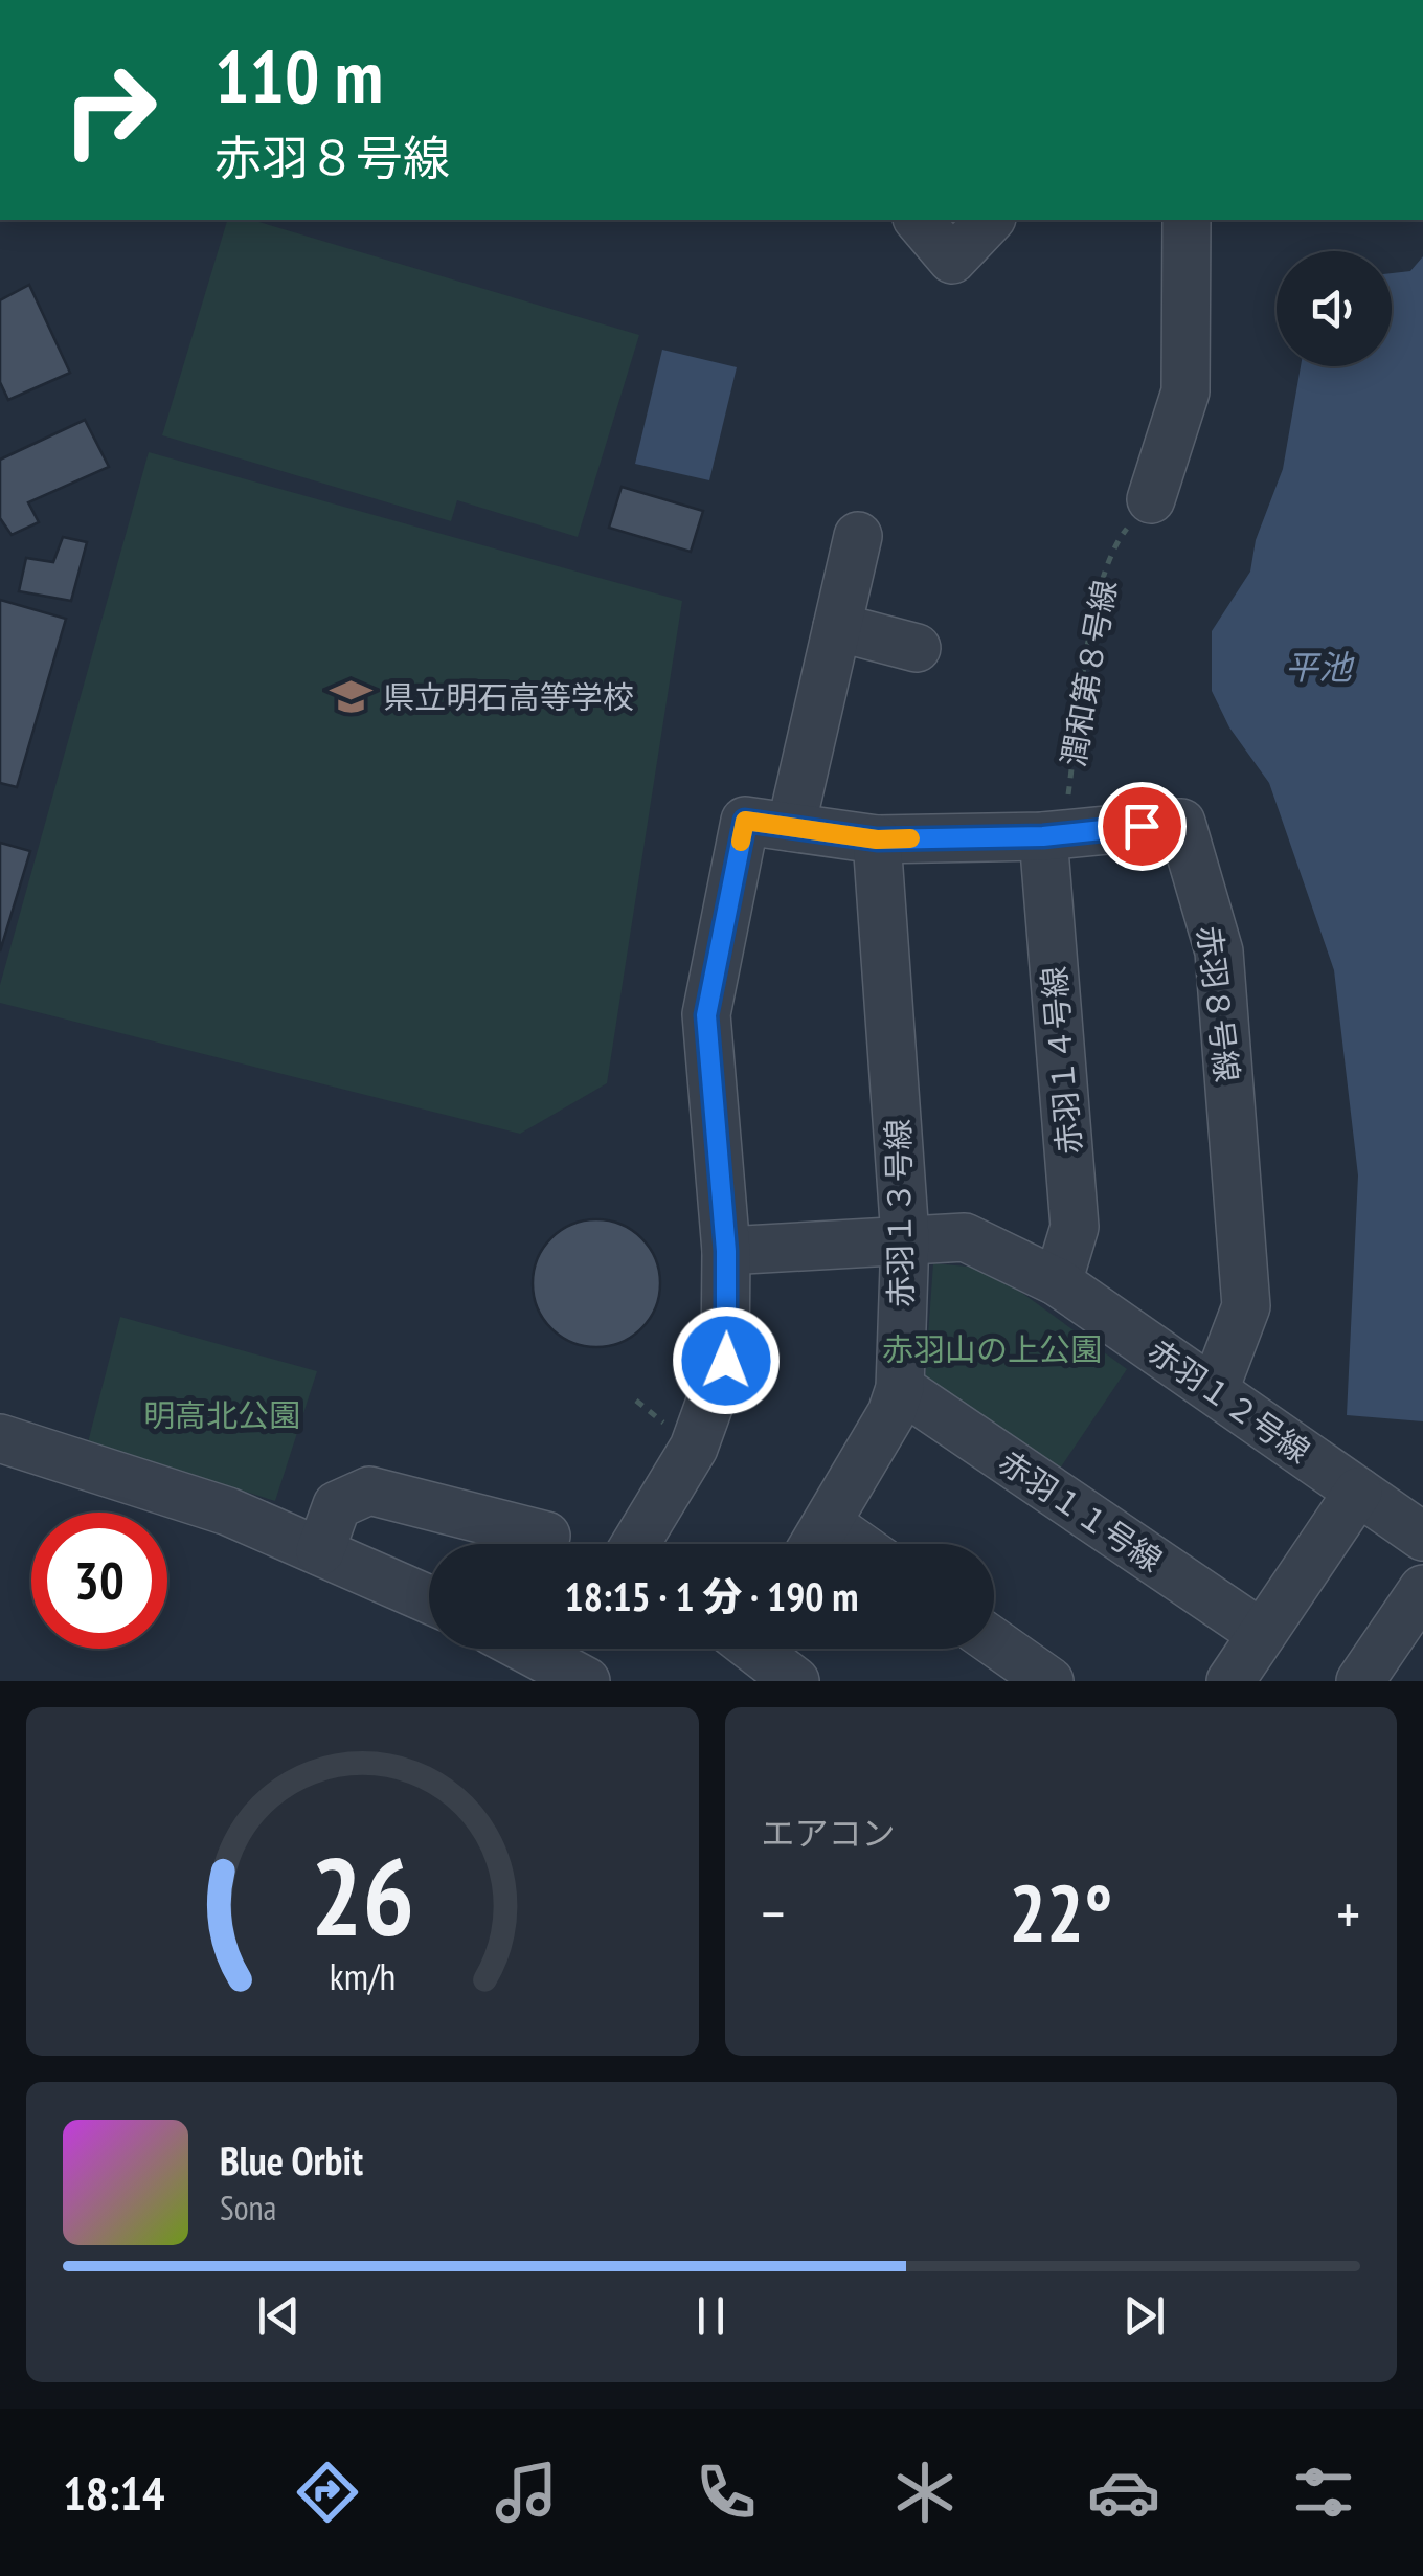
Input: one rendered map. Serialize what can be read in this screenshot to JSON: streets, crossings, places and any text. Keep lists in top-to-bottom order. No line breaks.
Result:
{"streets":{"street":["赤羽８号線","赤羽１４号線","赤羽１３号線","赤羽１２号線","赤羽１１号線"],"path":["潤和第８号線"]},"crossings":[["潤和第８号線","赤羽８号線"],["潤和第８号線","赤羽１４号線"],["赤羽８号線","赤羽１４号線"],["赤羽８号線","赤羽１３号線"],["赤羽８号線","赤羽１２号線"],["赤羽１４号線","赤羽１２号線"],["赤羽１３号線","赤羽１２号線"],["赤羽１３号線","赤羽１１号線"]],"water":["平池"],"parks":["赤羽山の上公園","明高北公園"],"places":{"school or university":["県立明石高等学校"]},"page":{"turn":["110 m","赤羽８号線"],"limit":"30","trip":"18:15 · 1 分 · 190 m","tile":"エアコン","heat":["−","22°","+"],"song":["Blue Orbit","Sona"],"tabs":"18:14","gauge":["26","km/h"]}}
